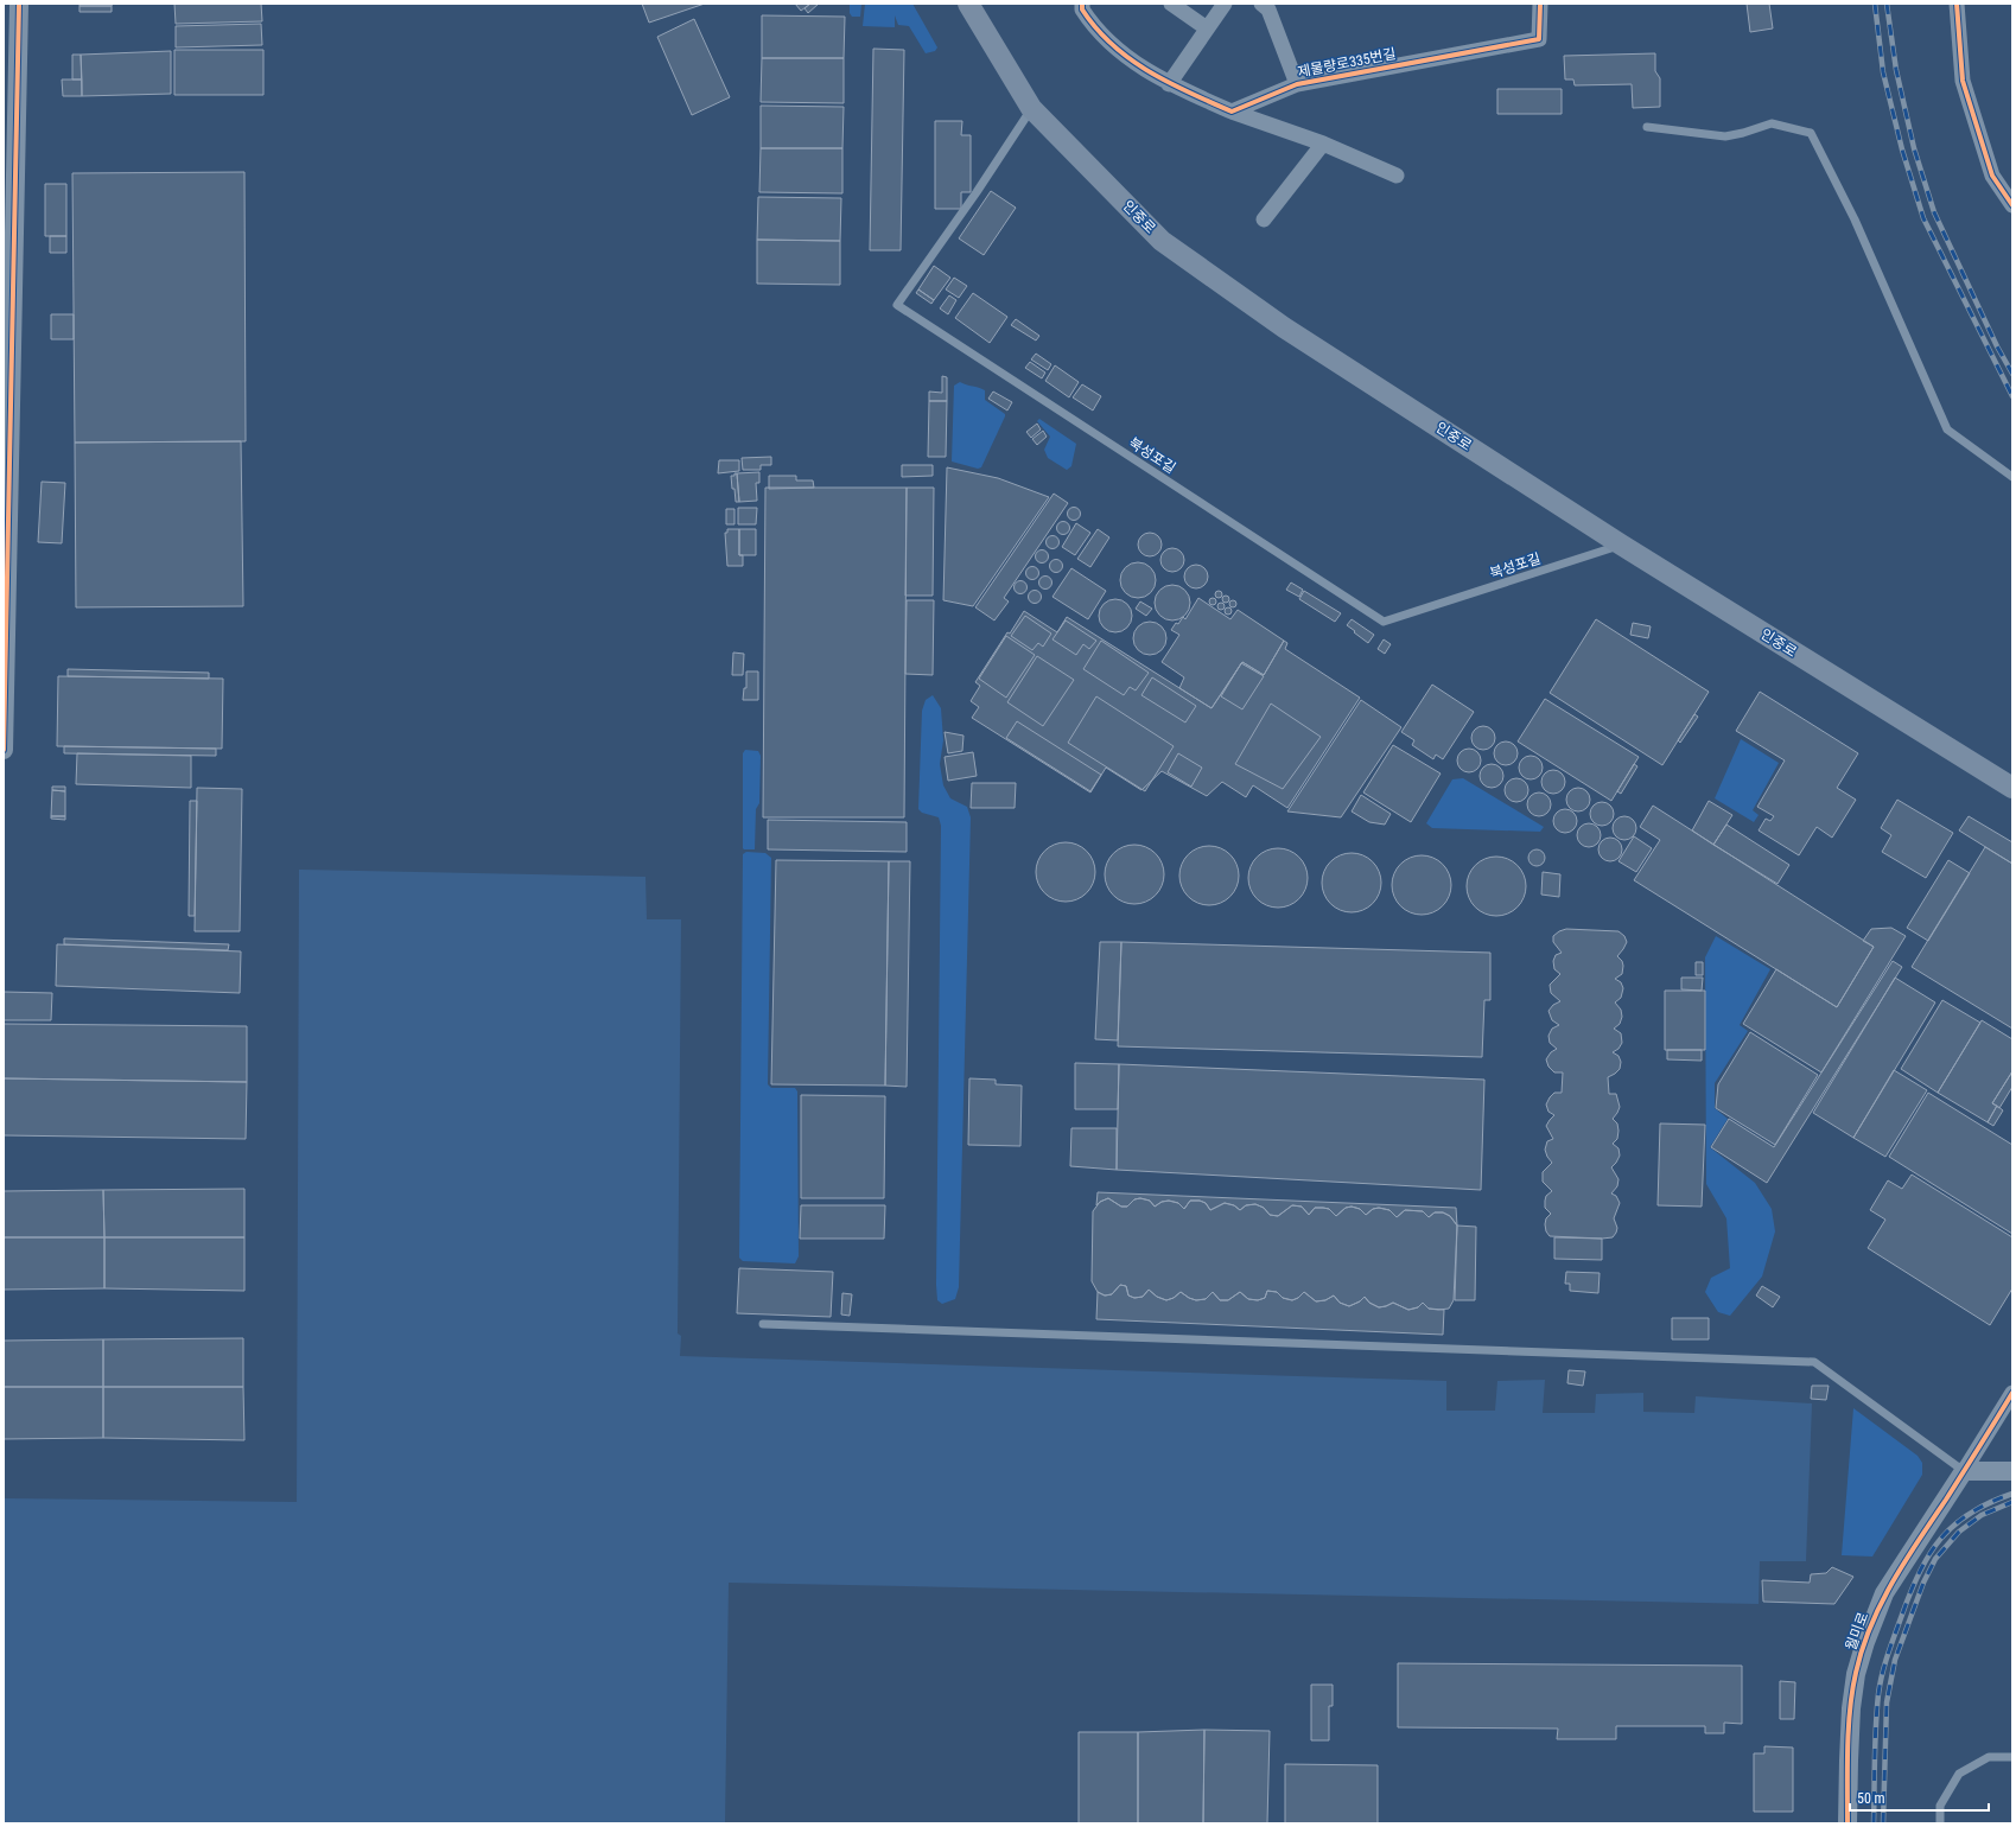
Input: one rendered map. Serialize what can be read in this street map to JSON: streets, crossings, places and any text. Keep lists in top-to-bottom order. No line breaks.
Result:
{"streets":{"main road":["인중로"],"street":["제물량로335번길","월미로"],"lane":["북성포길"]},"crossings":[["인중로","북성포길"]],"scale_bar":"50 m"}
